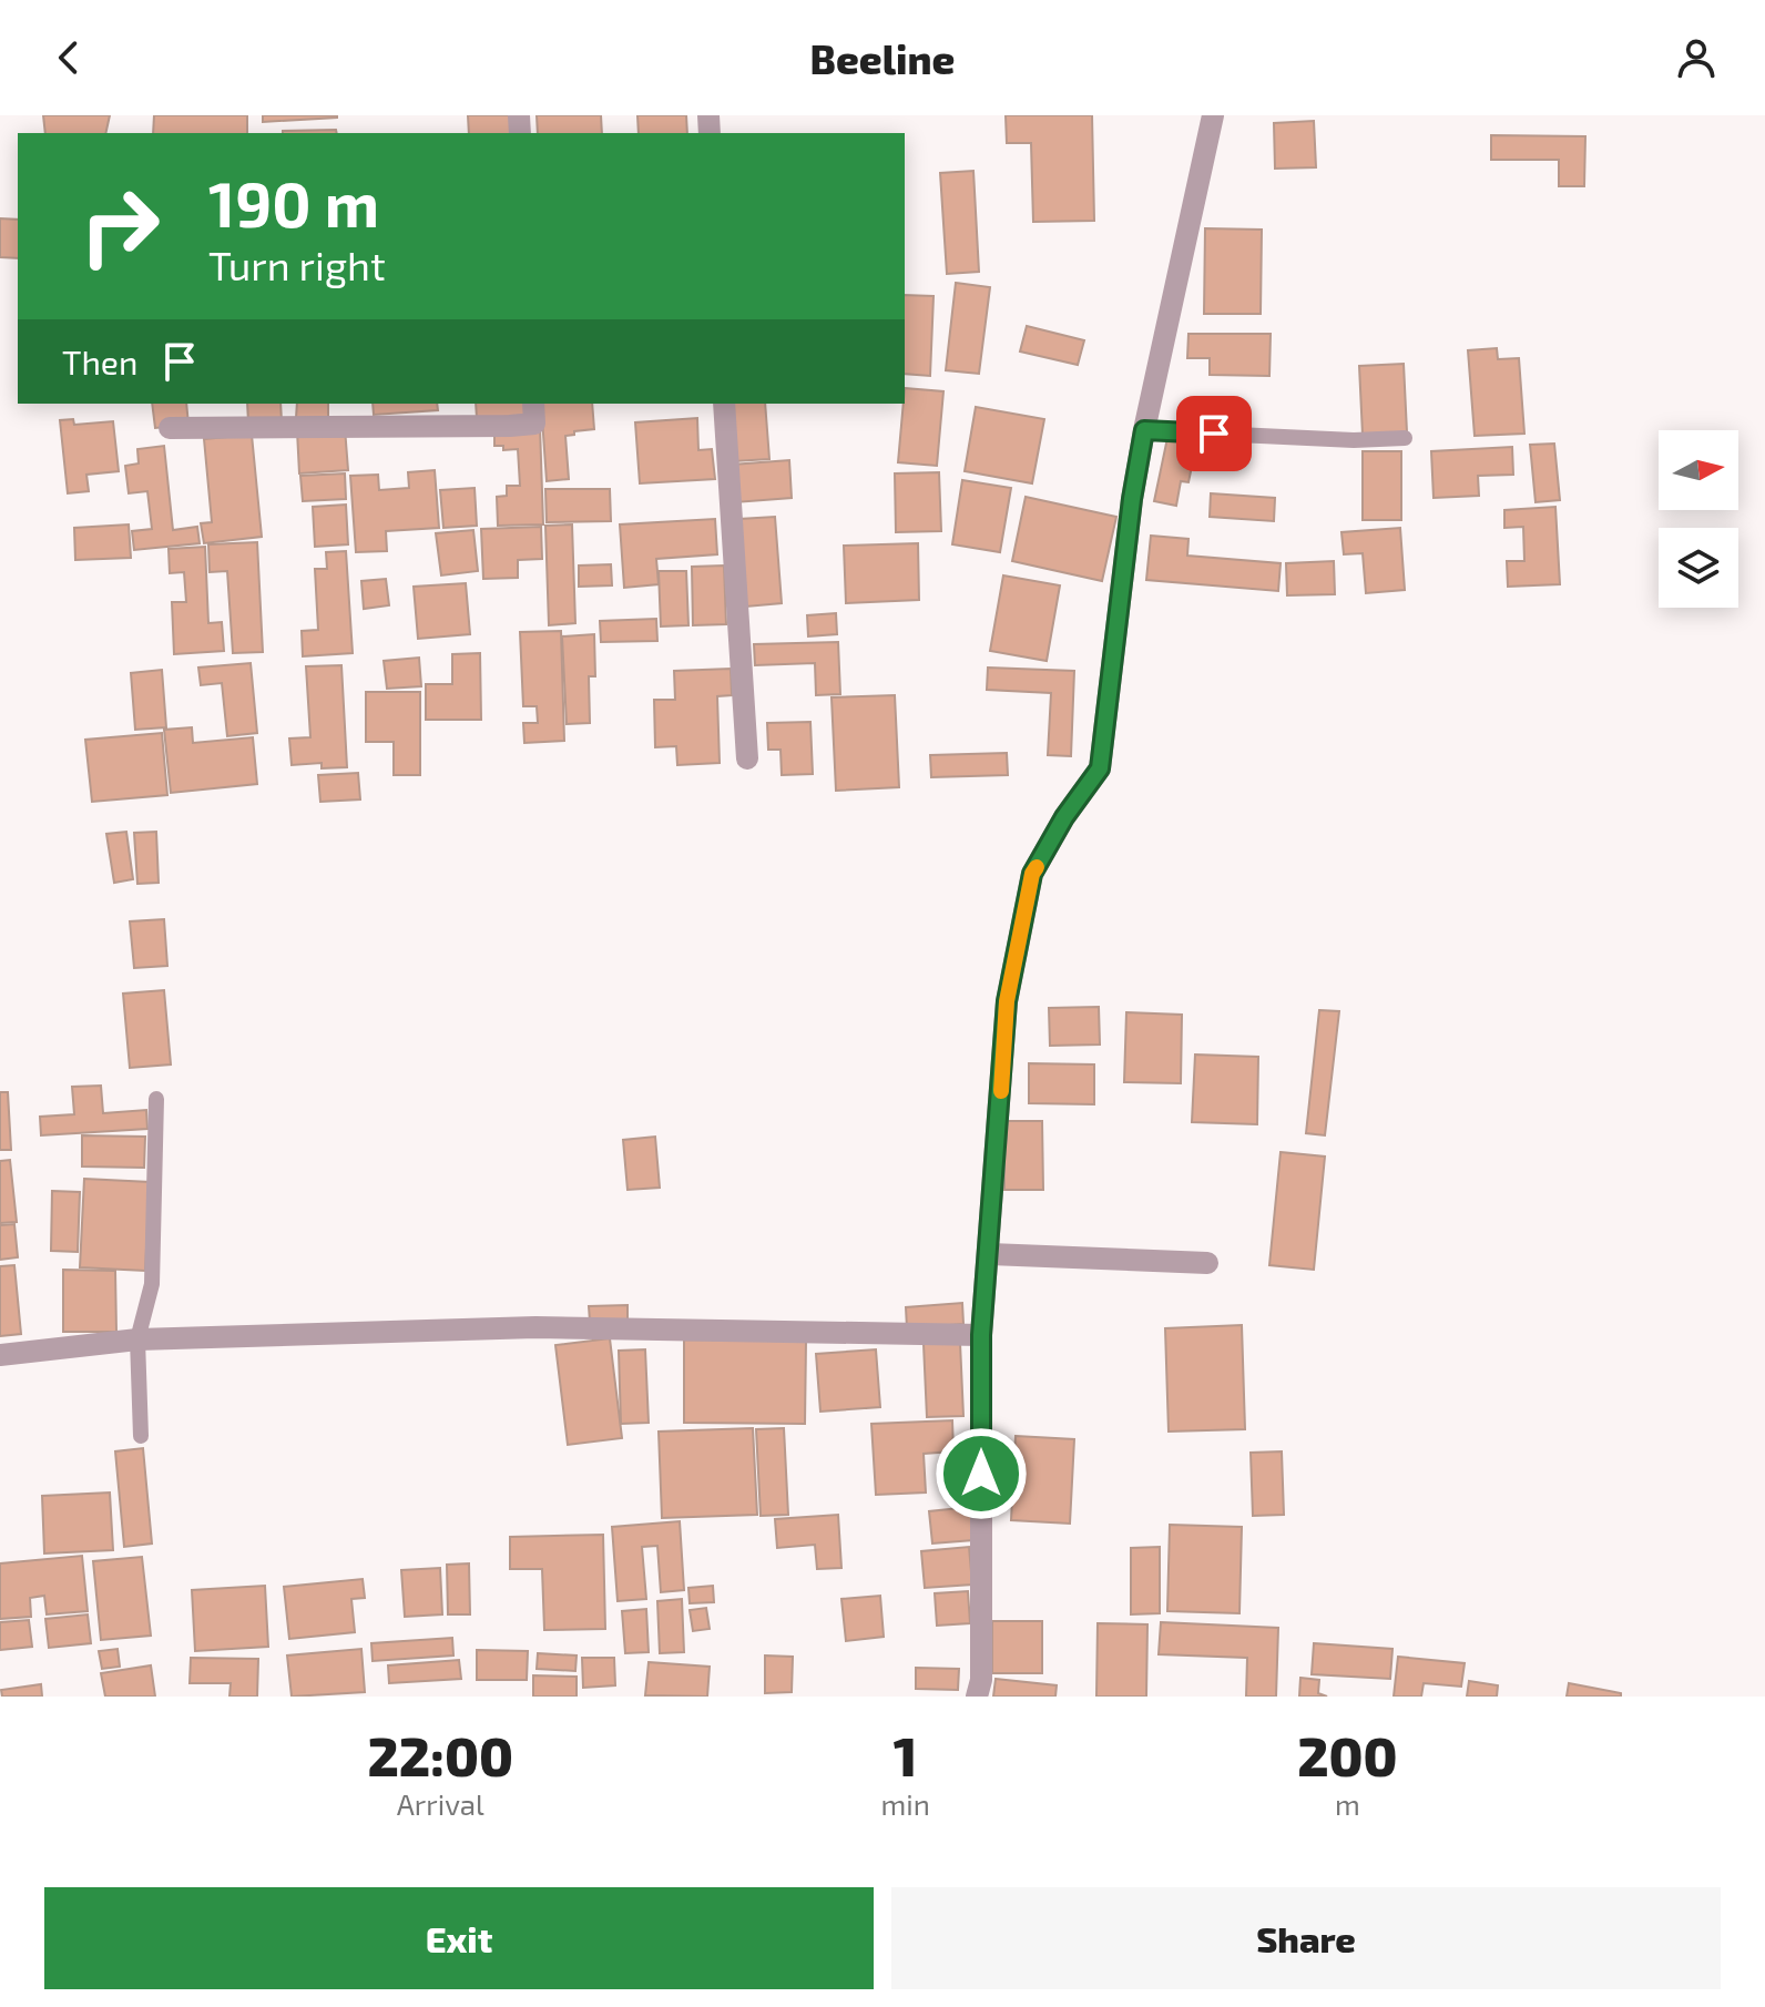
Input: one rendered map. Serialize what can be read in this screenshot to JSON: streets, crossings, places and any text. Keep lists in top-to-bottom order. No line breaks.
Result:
{"north":"right","page":{"header":"Beeline","turn":["190 m","Turn right"],"then":"Then","eta":["22:00","Arrival","1","min","200","m"],"buttons":["Exit","Share"]}}
